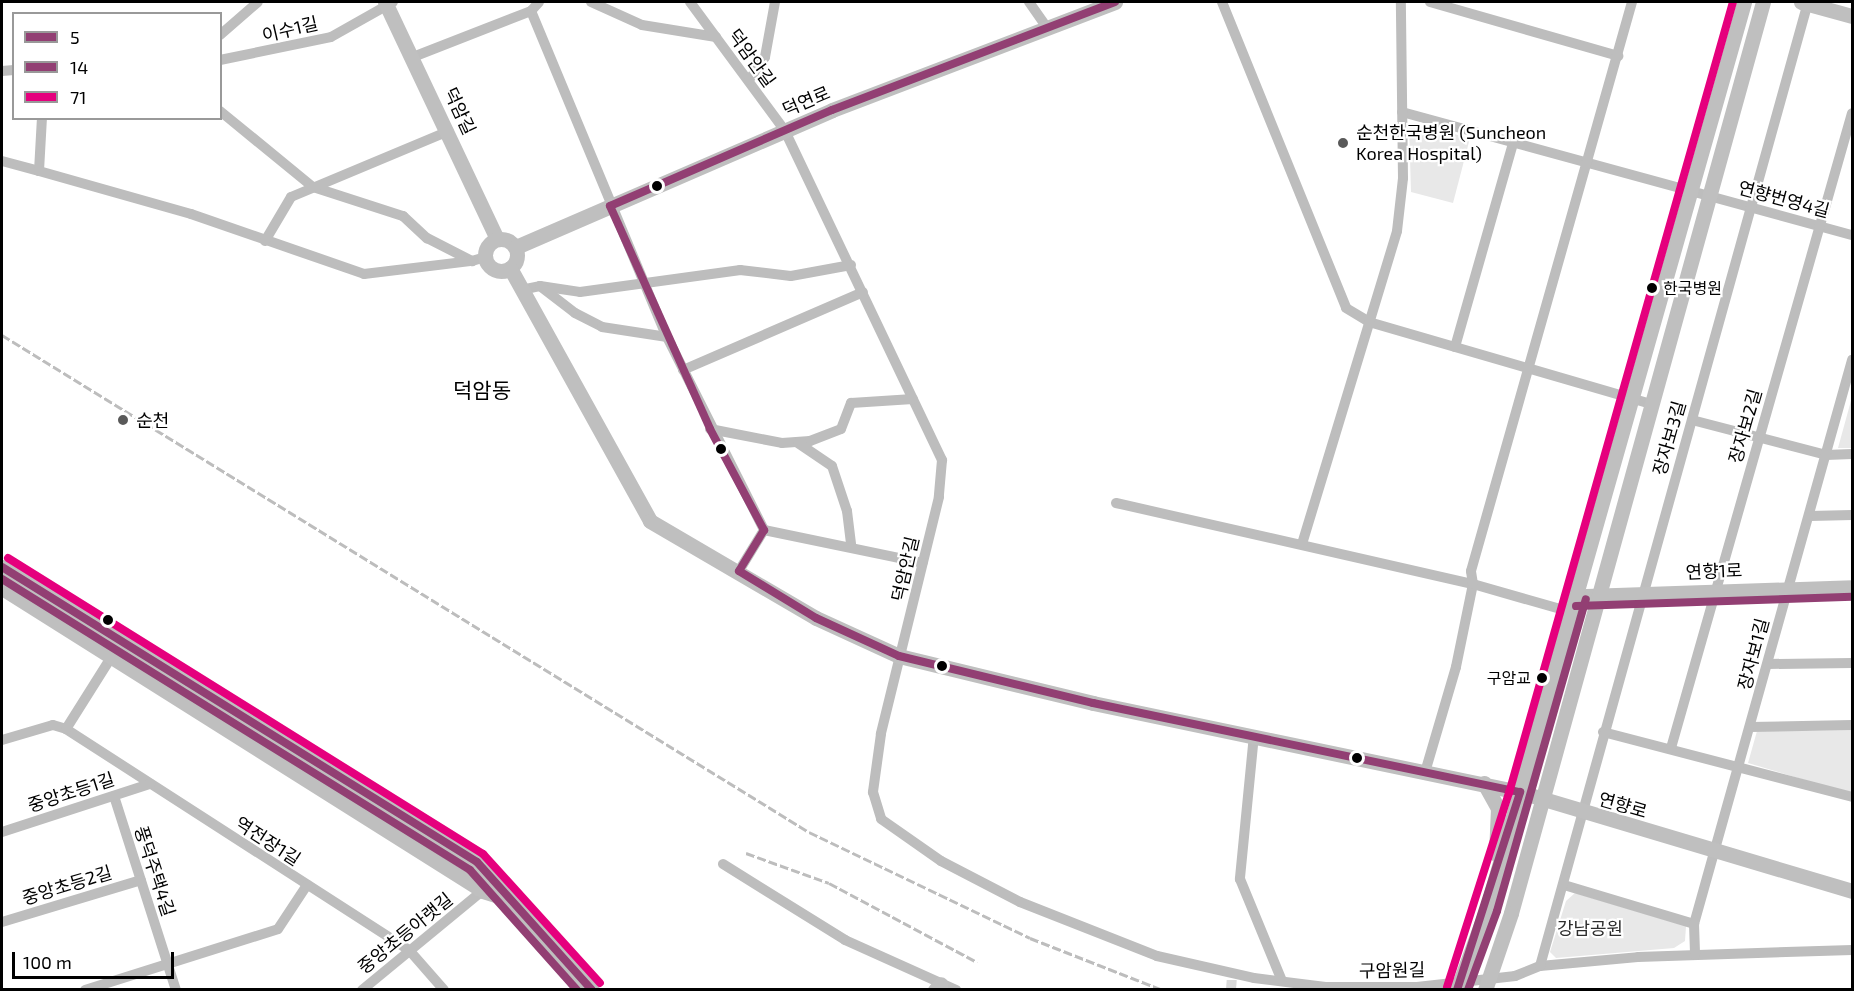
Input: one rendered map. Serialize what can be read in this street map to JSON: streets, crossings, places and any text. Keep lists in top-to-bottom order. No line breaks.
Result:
{"streets":{"main road":["덕연로","덕암길","연향1로","연향로"],"street":["이수1길","덕암안길","연향번영4길","장자보2길","장자보3길","장자보1길","중앙초등1길","역전장1길","풍덕주택4길","중앙초등2길","중앙초등아랫길","구암원길"]},"crossings":[["이수1길","덕암길"],["덕암안길","덕연로"],["덕암안길","연향로"],["덕암안길","구암원길"],["덕연로","덕암길"],["덕연로","연향로"],["덕암길","연향로"],["연향번영4길","장자보2길"],["연향번영4길","장자보3길"],["장자보2길","연향1로"],["장자보3길","연향1로"],["장자보3길","연향로"],["장자보3길","구암원길"],["연향1로","장자보1길"],["장자보1길","연향로"],["중앙초등1길","역전장1길"],["중앙초등1길","풍덕주택4길"],["역전장1길","중앙초등아랫길"],["풍덕주택4길","중앙초등2길"]],"districts":["덕암동"],"parks":["강남공원"],"places":["순천한국병원 (Suncheon Korea Hospital)","한국병원","순천","구암교"],"lines":["transit line 5","transit line 71","transit line 14"],"legend":["5","14","71"],"scale_bar":"100 m"}
